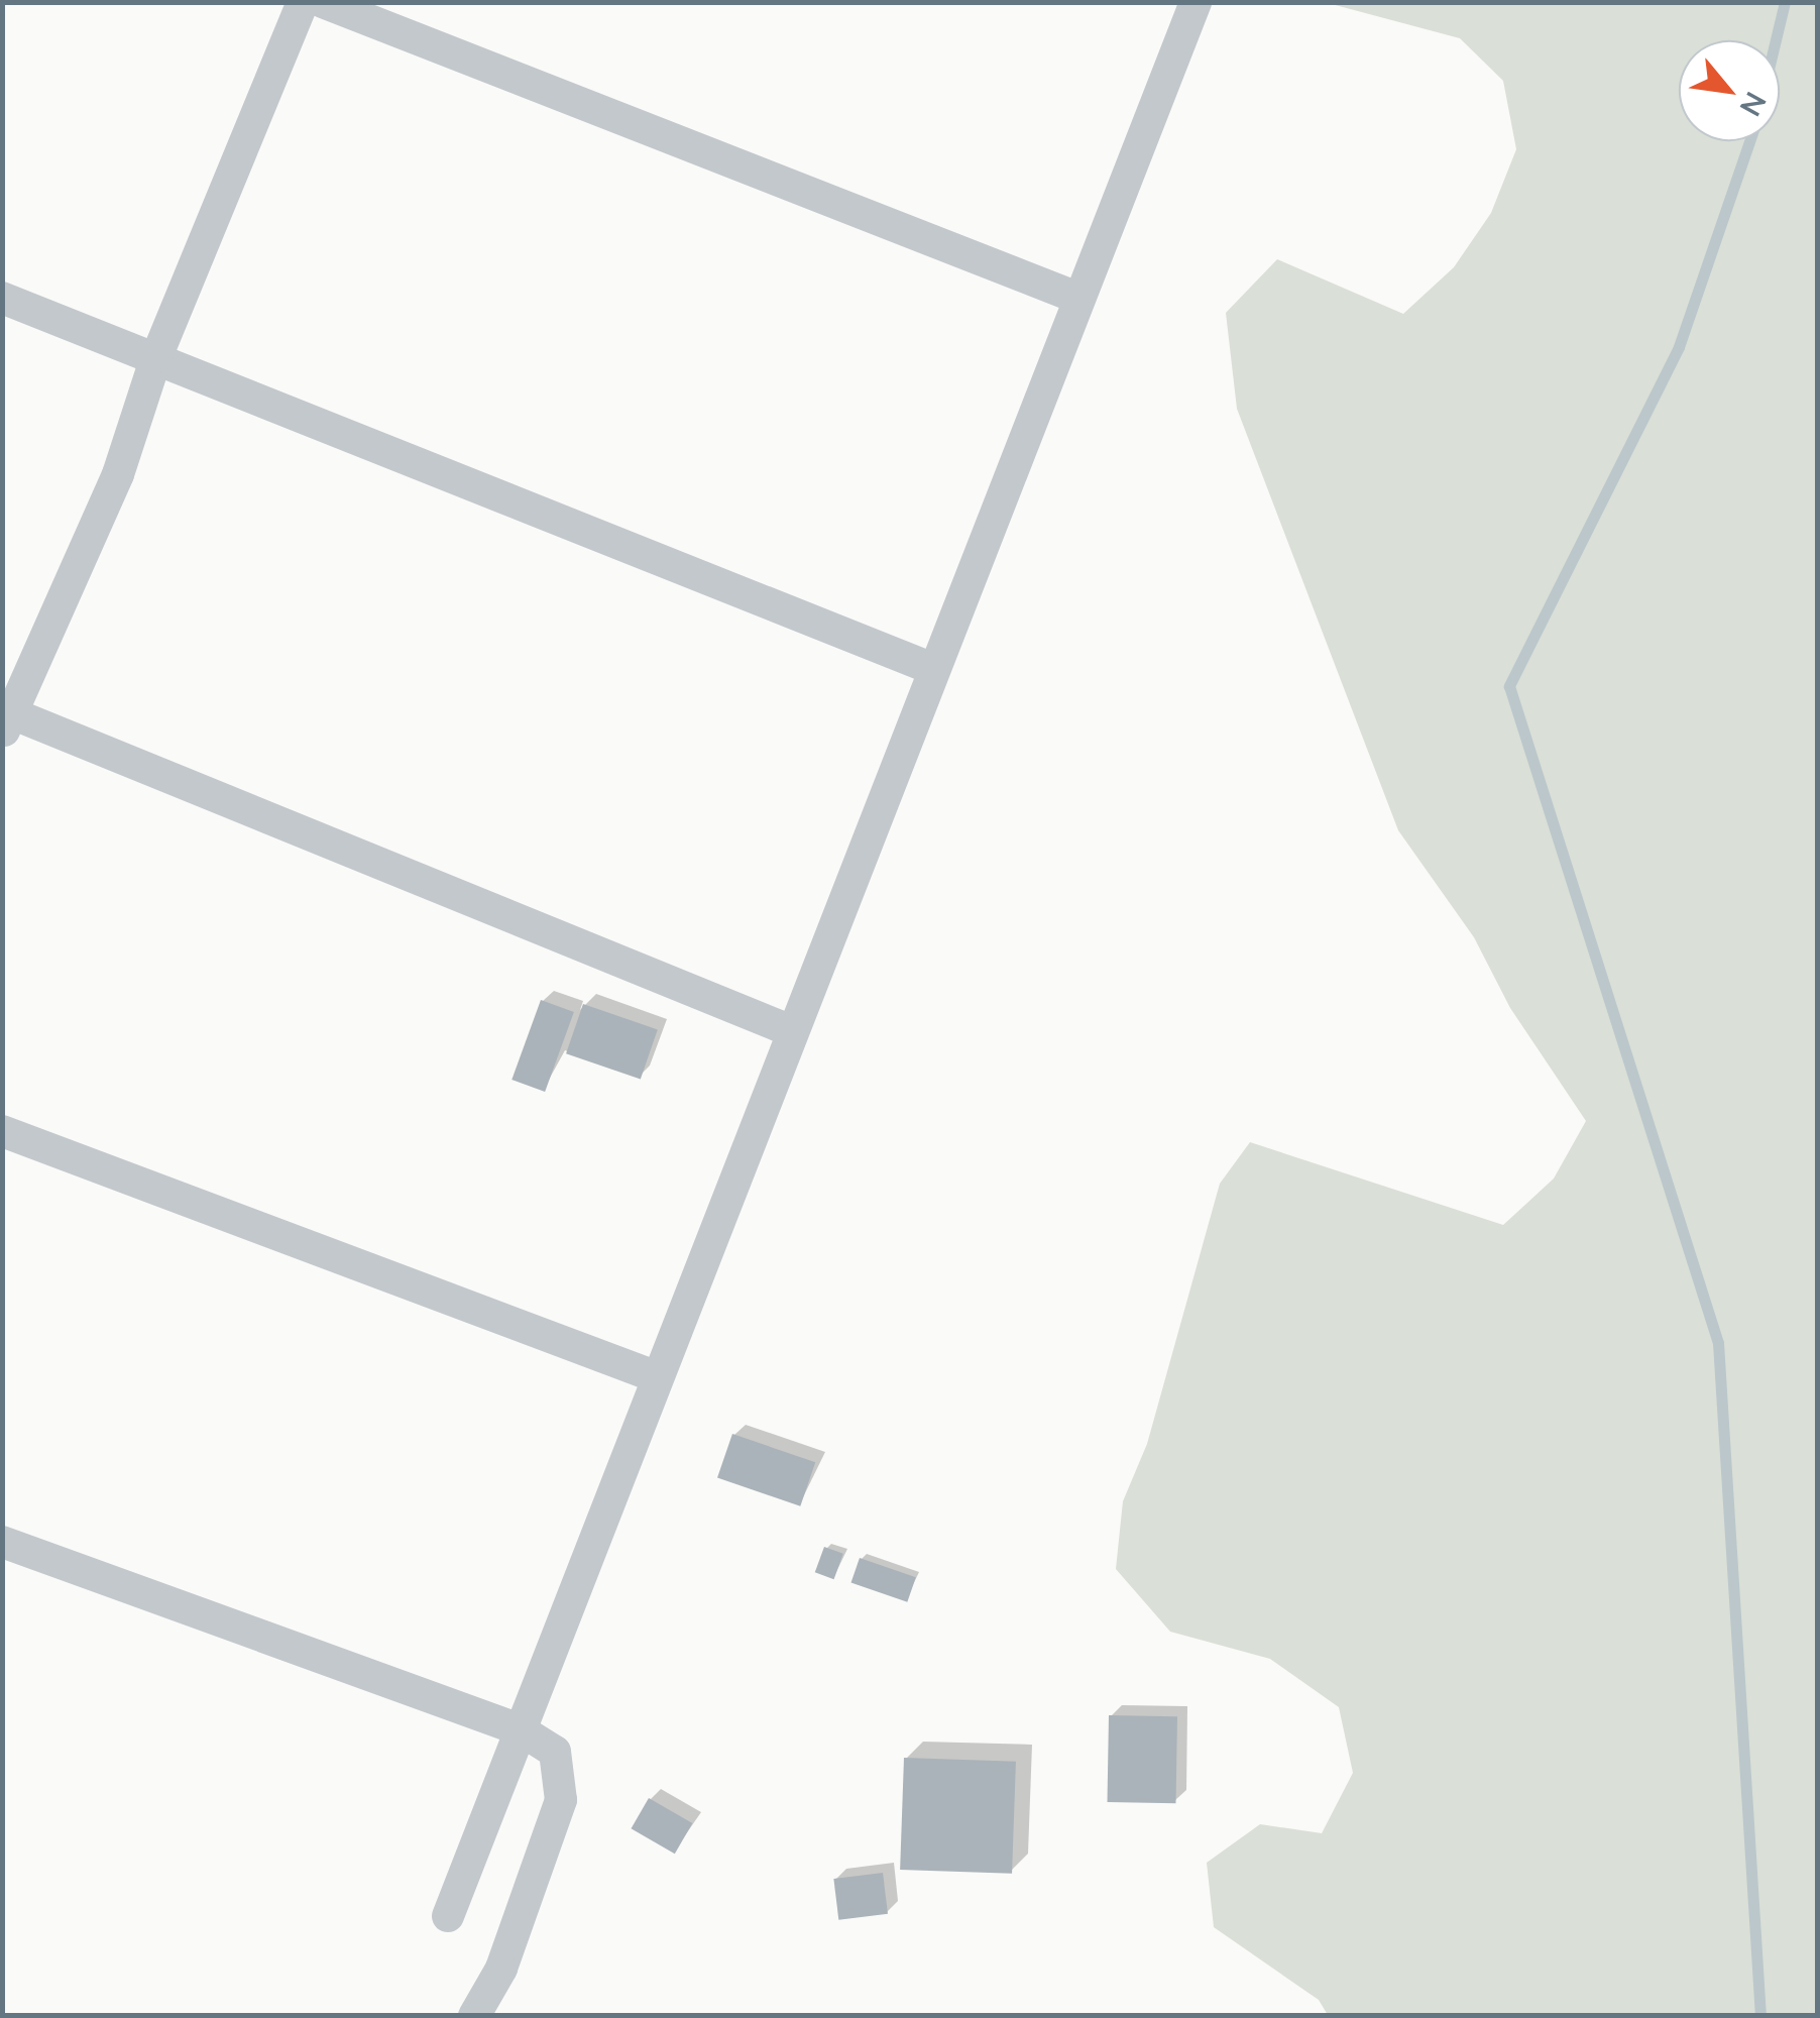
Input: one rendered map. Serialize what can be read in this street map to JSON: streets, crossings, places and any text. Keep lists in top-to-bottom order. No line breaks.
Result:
{"north":"bottom right"}
